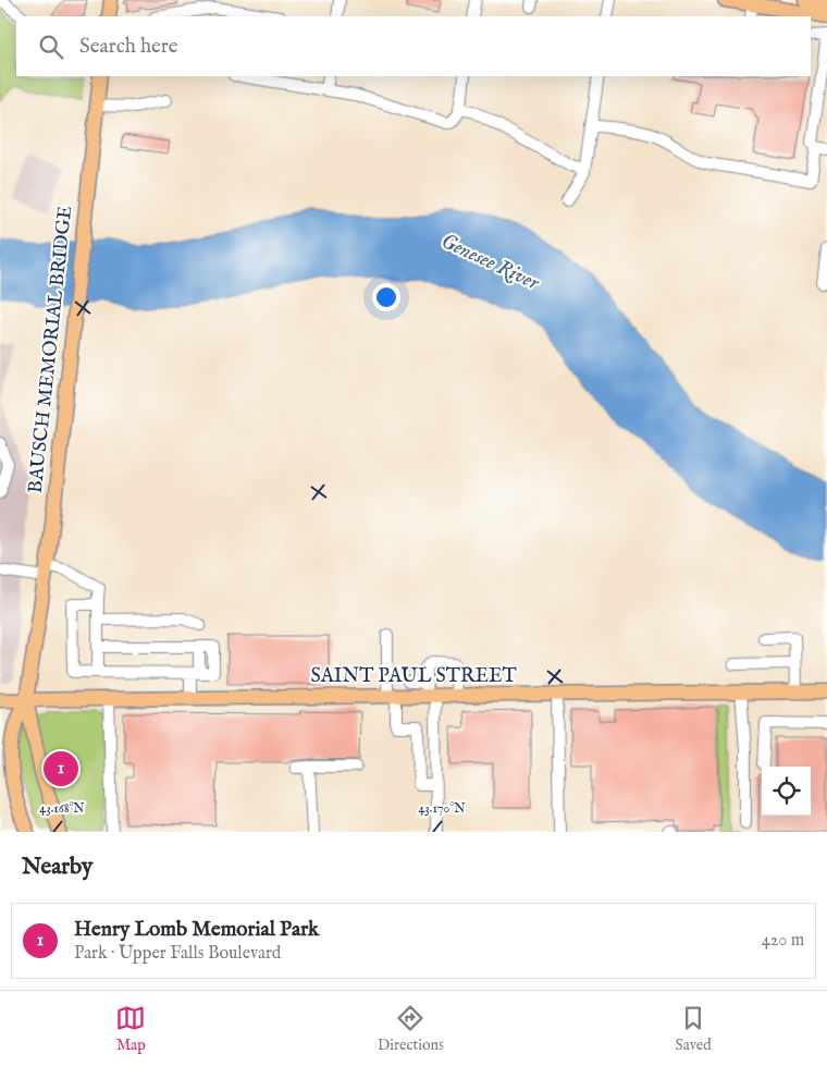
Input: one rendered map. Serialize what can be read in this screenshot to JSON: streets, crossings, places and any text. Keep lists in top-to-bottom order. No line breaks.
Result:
{"streets":{"main road":["BAUSCH MEMORIAL BRIDGE","SAINT PAUL STREET"]},"crossings":[["BAUSCH MEMORIAL BRIDGE","SAINT PAUL STREET"]],"water":["Genesee River"],"page":{"search":"Search here","pins":"1","heading":"Nearby","list":[{"mark":"1","name":"Henry Lomb Memorial Park","note":"Park · Upper Falls Boulevard","value":"420 m"}],"nav":["Map","Directions","Saved"]},"coordinates":["43.168°N","43.170°N"]}
